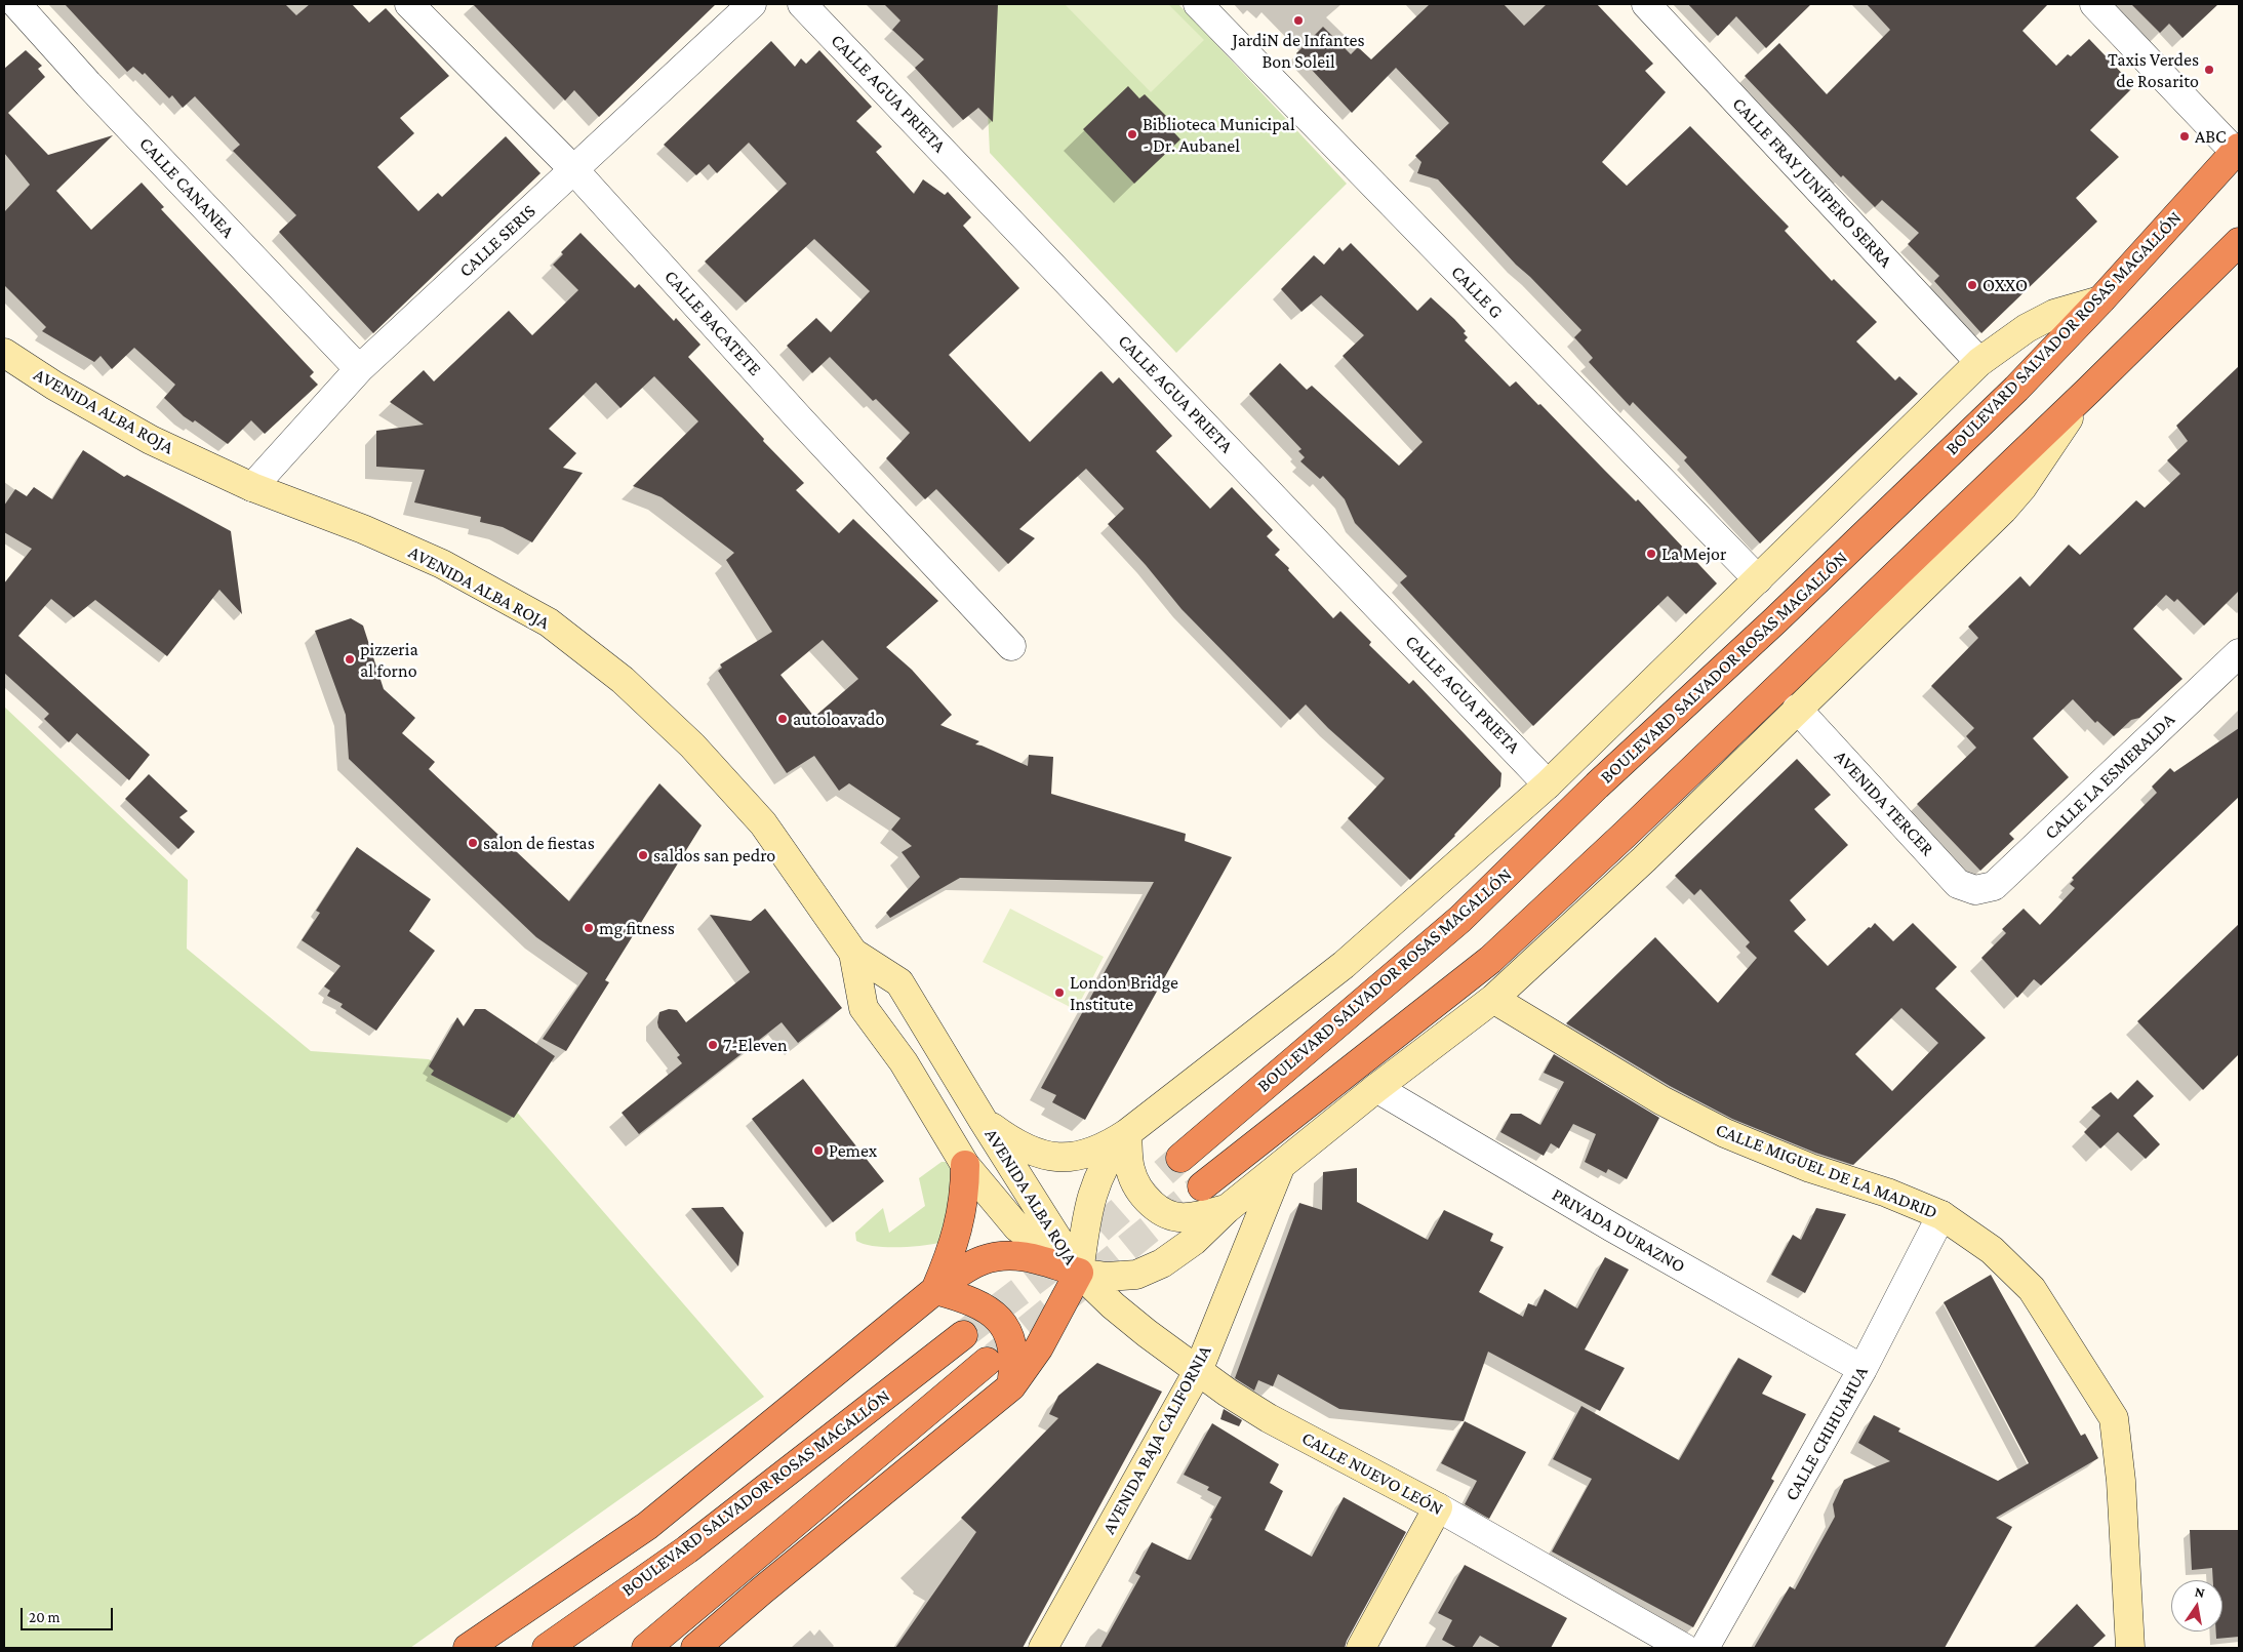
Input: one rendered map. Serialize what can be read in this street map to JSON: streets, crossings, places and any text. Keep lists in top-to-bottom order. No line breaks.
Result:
{"streets":{"highway":["BOULEVARD SALVADOR ROSAS MAGALLÓN"],"main road":["AVENIDA ALBA ROJA","CALLE MIGUEL DE LA MADRID","AVENIDA BAJA CALIFORNIA","CALLE NUEVO LEÓN"],"street":["CALLE AGUA PRIETA","CALLE FRAY JUNÍPERO SERRA","CALLE CANANEA","CALLE SERIS","CALLE G","CALLE BACATETE","CALLE LA ESMERALDA","AVENIDA TERCER","PRIVADA DURAZNO","CALLE CHIHUAHUA"]},"crossings":[["CALLE CANANEA","CALLE SERIS"],["CALLE SERIS","CALLE BACATETE"],["CALLE SERIS","AVENIDA ALBA ROJA"],["AVENIDA ALBA ROJA","CALLE NUEVO LEÓN"],["CALLE LA ESMERALDA","AVENIDA TERCER"],["CALLE MIGUEL DE LA MADRID","CALLE CHIHUAHUA"],["PRIVADA DURAZNO","CALLE CHIHUAHUA"],["AVENIDA BAJA CALIFORNIA","CALLE NUEVO LEÓN"]],"places":["JardiN de Infantes Bon Soleil","Taxis Verdes de Rosarito","Biblioteca Municipal - Dr. Aubanel","ABC","OXXO","La Mejor","pizzeria al forno","autoloavado","salon de fiestas","saldos san pedro","mg fitness","London Bridge Institute","7-Eleven","Pemex"],"scale_bar":"20 m","north":"top"}
